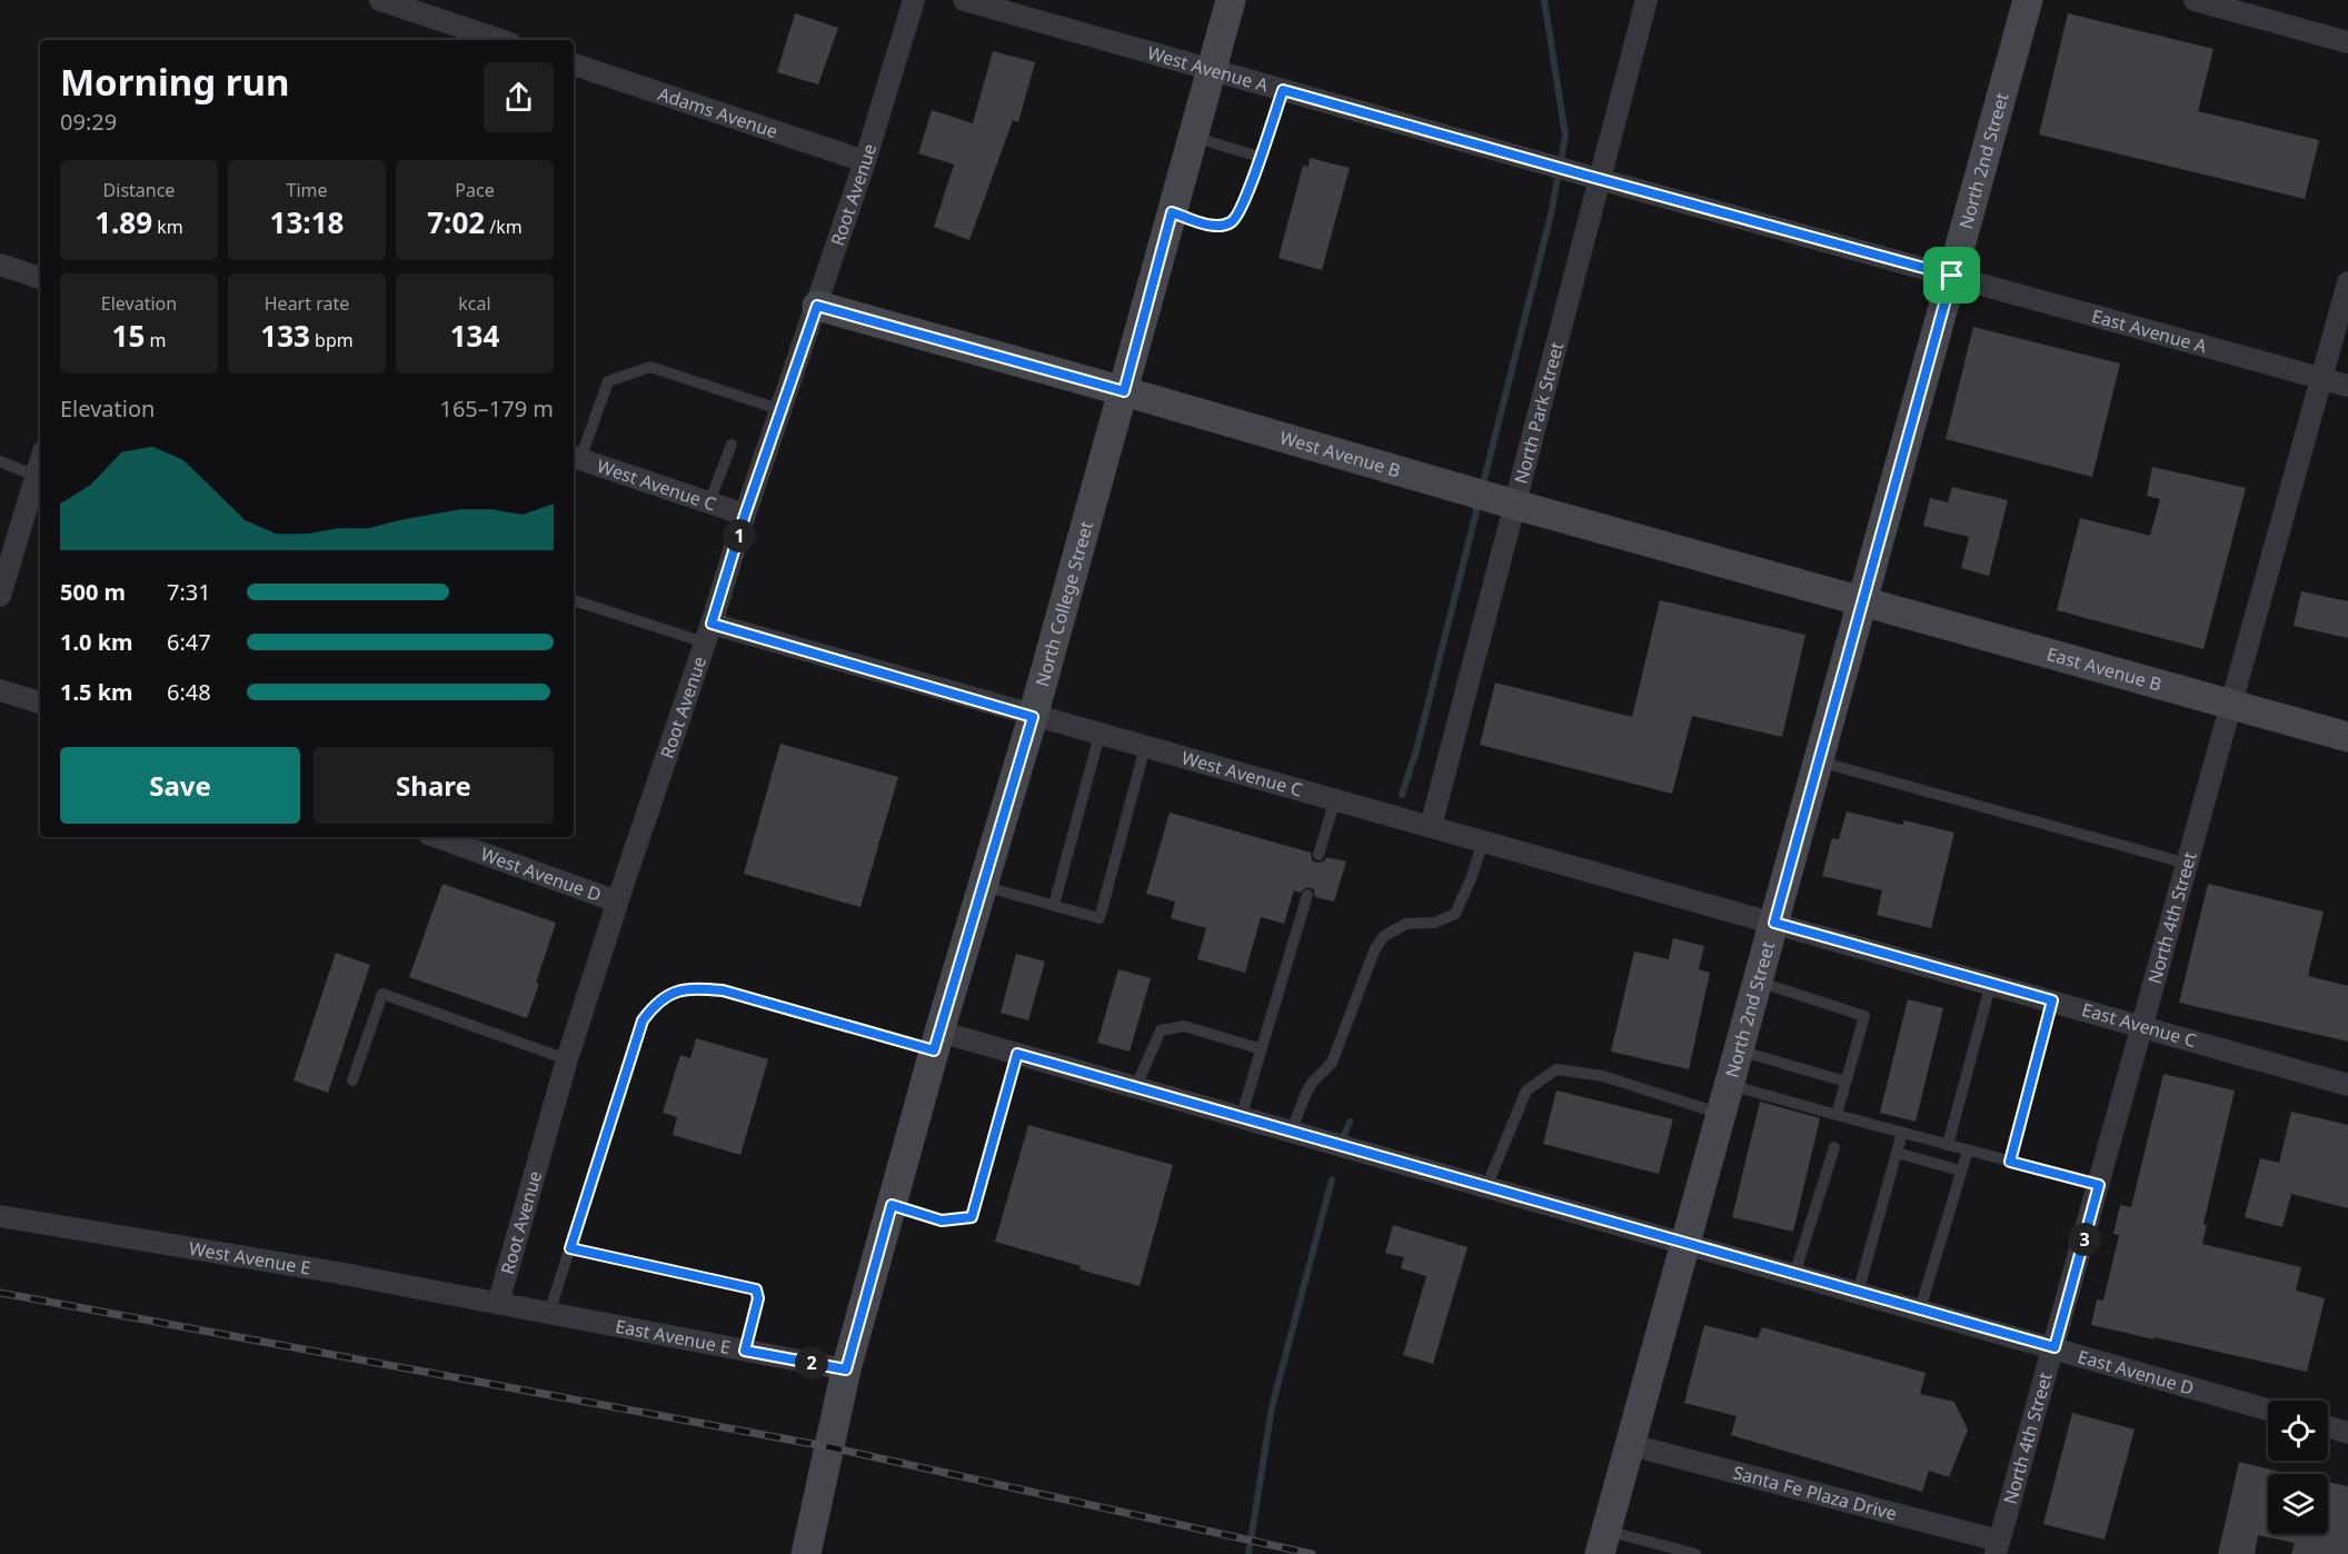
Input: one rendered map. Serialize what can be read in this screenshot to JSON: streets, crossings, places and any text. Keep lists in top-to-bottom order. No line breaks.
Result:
{"streets":{"street":["West Avenue A","Adams Avenue","North 2nd Street","Root Avenue","East Avenue A","North Park Street","West Avenue B","West Avenue C","North College Street","East Avenue B","West Avenue D","North 4th Street","East Avenue C","West Avenue E","East Avenue E","East Avenue D","Santa Fe Plaza Drive"]},"crossings":[["West Avenue A","North 2nd Street"],["West Avenue A","East Avenue A"],["West Avenue A","North Park Street"],["West Avenue A","North College Street"],["Adams Avenue","Root Avenue"],["North 2nd Street","East Avenue A"],["North 2nd Street","West Avenue B"],["North 2nd Street","West Avenue C"],["North 2nd Street","East Avenue B"],["North 2nd Street","East Avenue C"],["North 2nd Street","East Avenue D"],["North 2nd Street","Santa Fe Plaza Drive"],["Root Avenue","West Avenue B"],["Root Avenue","West Avenue C"],["Root Avenue","West Avenue D"],["Root Avenue","West Avenue E"],["Root Avenue","East Avenue E"],["East Avenue A","North 4th Street"],["North Park Street","West Avenue B"],["North Park Street","West Avenue C"],["West Avenue B","North College Street"],["West Avenue B","East Avenue B"],["West Avenue C","North College Street"],["West Avenue C","East Avenue C"],["North College Street","East Avenue E"],["East Avenue B","North 4th Street"],["North 4th Street","East Avenue C"],["North 4th Street","East Avenue D"],["North 4th Street","Santa Fe Plaza Drive"],["West Avenue E","East Avenue E"]],"page":{"heading":["Morning run","09:29"],"stats":[["Distance","1.89 km"],["Time","13:18"],["Pace","7:02 /km"],["Elevation","15 m"],["Heart rate","133 bpm"],["kcal","134"]],"chart":["Elevation","165–179 m"],"pins":["1","3","2"],"list":[{"name":"500 m","note":"7:31"},{"name":"1.0 km","note":"6:47"},{"name":"1.5 km","note":"6:48"}],"buttons":["Save","Share"]}}
